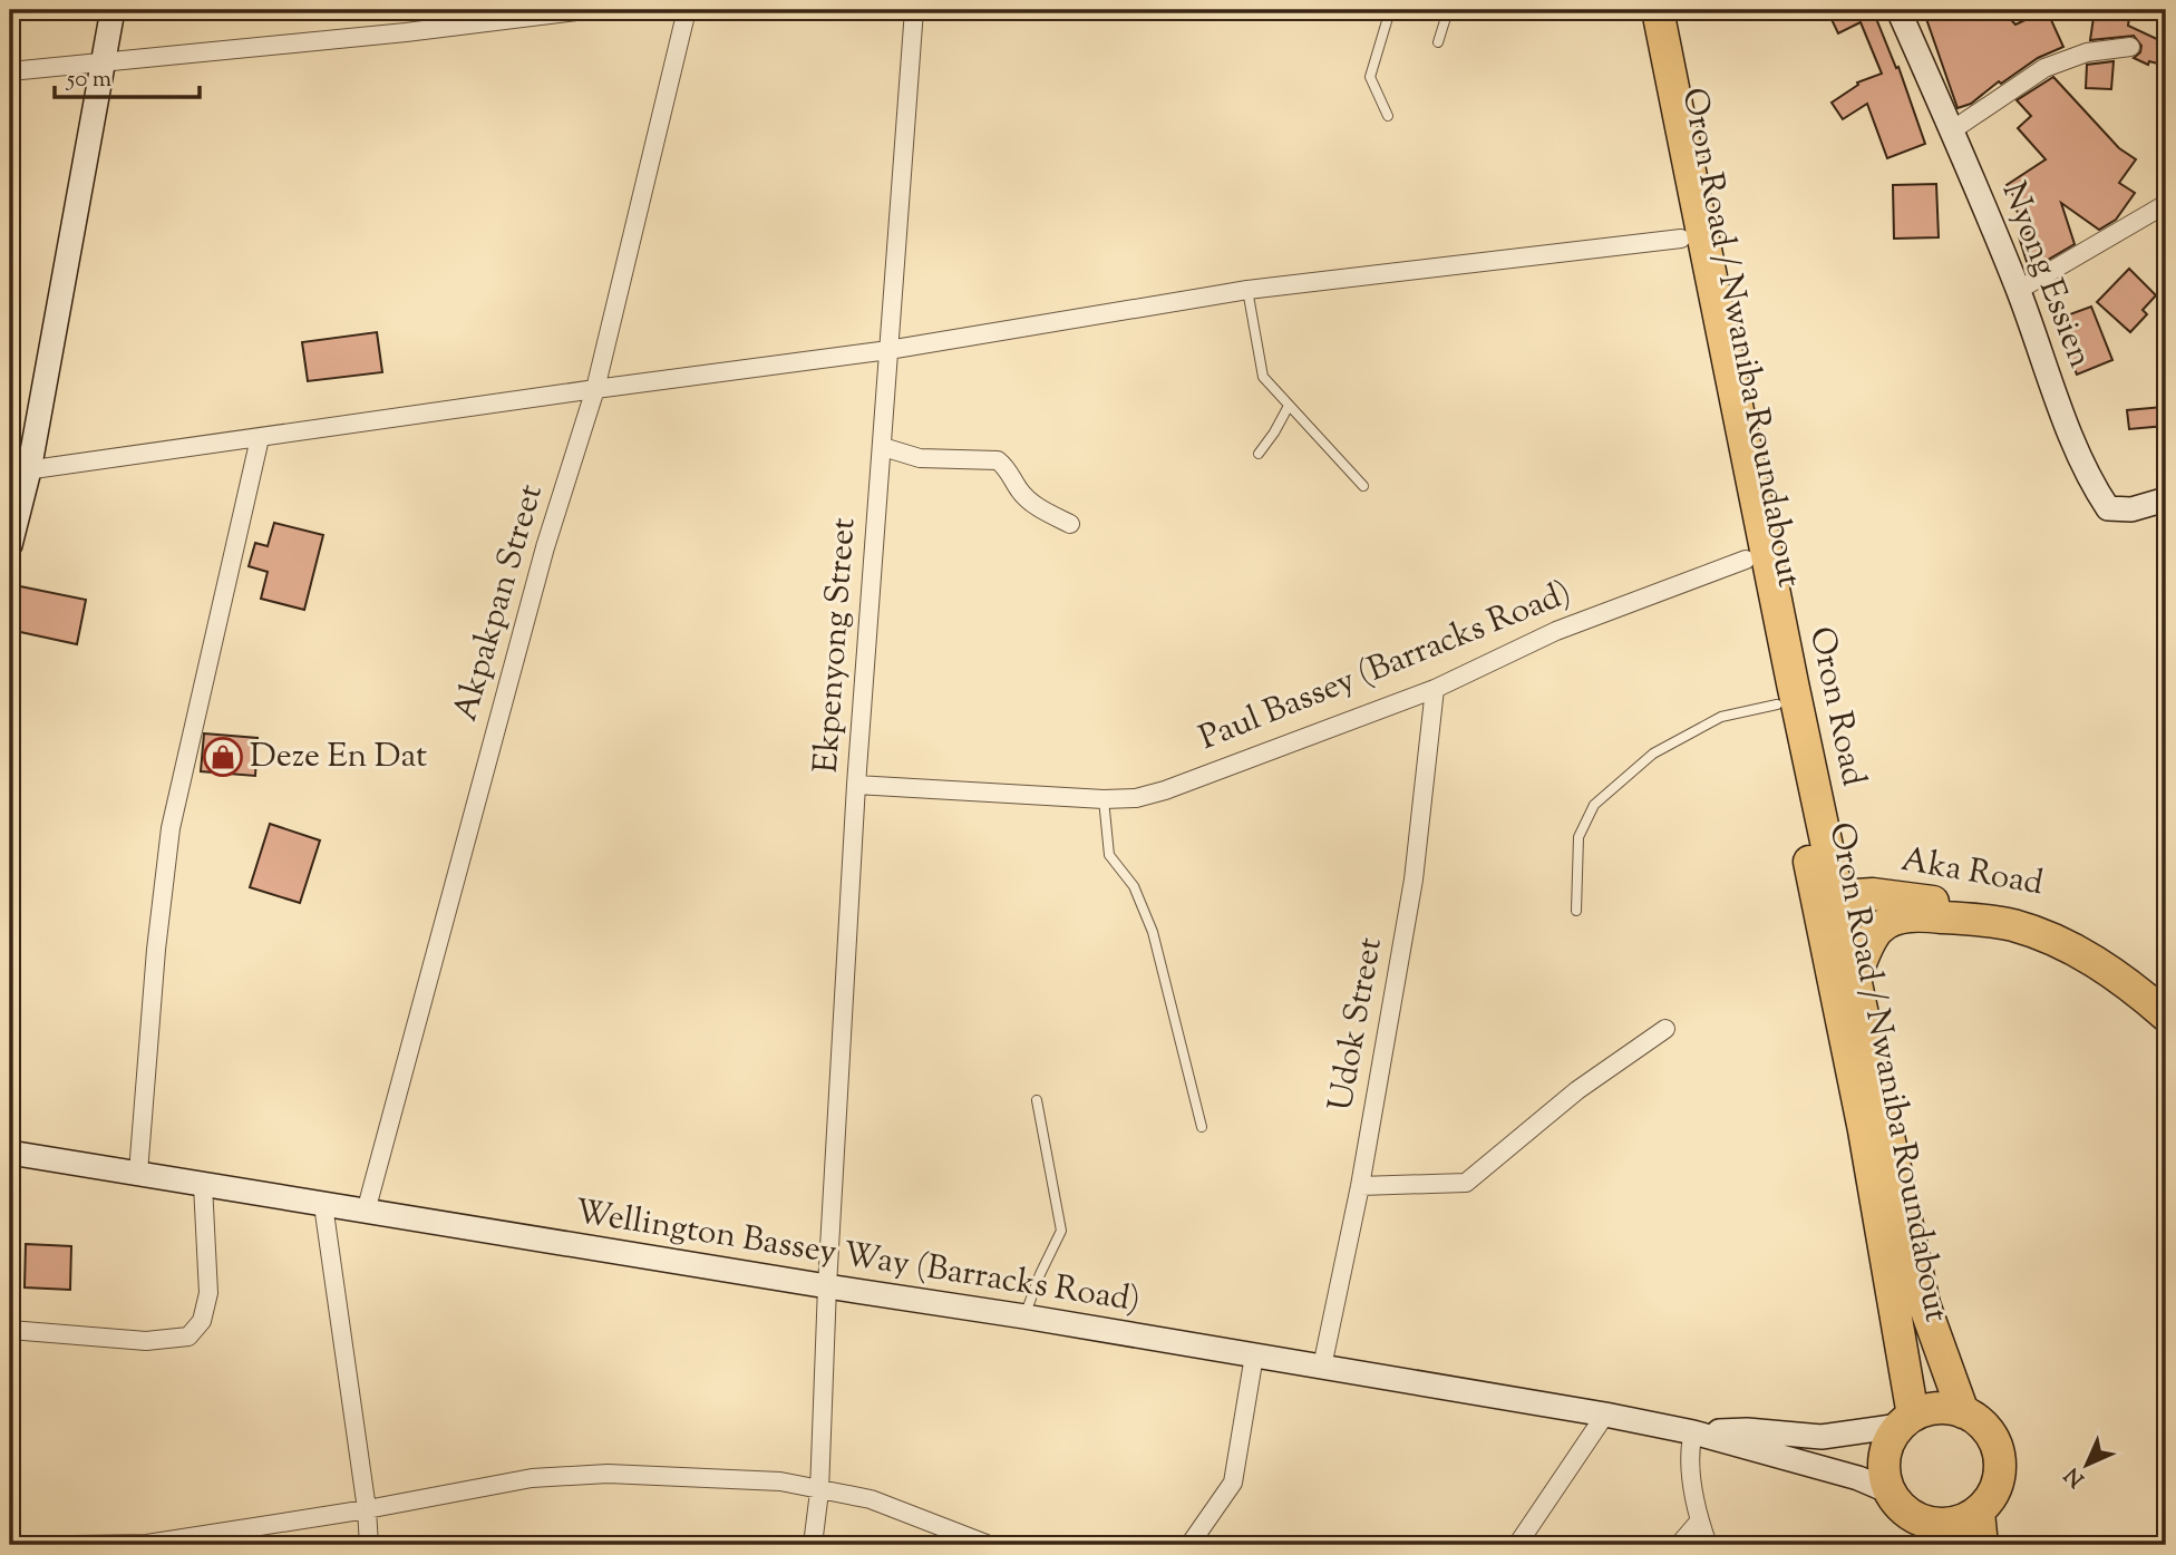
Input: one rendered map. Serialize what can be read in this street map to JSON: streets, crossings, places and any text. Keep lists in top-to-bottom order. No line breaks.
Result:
{"streets":{"highway":["Oron Road / Nwaniba Roundabout","Oron Road","Aka Road"],"main road":["Nyong Essien","Wellington Bassey Way (Barracks Road)"],"street":["Akpakpan Street","Ekpenyong Street","Paul Bassey (Barracks Road)","Udok Street"]},"crossings":[["Oron Road / Nwaniba Roundabout","Paul Bassey (Barracks Road)"],["Oron Road / Nwaniba Roundabout","Oron Road"],["Akpakpan Street","Wellington Bassey Way (Barracks Road)"],["Ekpenyong Street","Paul Bassey (Barracks Road)"],["Ekpenyong Street","Wellington Bassey Way (Barracks Road)"],["Paul Bassey (Barracks Road)","Udok Street"],["Oron Road","Aka Road"],["Udok Street","Wellington Bassey Way (Barracks Road)"]],"places":{"shop":["Deze En Dat"]},"scale_bar":"50 m","north":"bottom left"}
